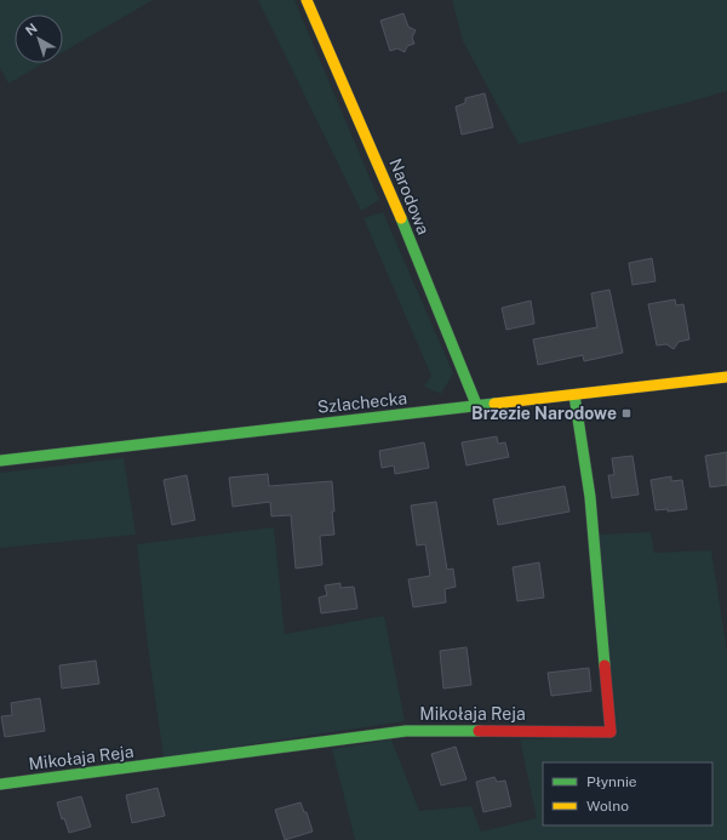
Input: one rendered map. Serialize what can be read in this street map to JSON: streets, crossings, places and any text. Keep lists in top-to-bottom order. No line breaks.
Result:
{"streets":{"street":["Narodowa","Szlachecka","Mikołaja Reja"]},"crossings":[["Narodowa","Szlachecka"],["Szlachecka","Mikołaja Reja"]],"places":{"transit":["Brzezie Narodowe"]},"legend":["Płynnie","Wolno"],"north":"top left"}
